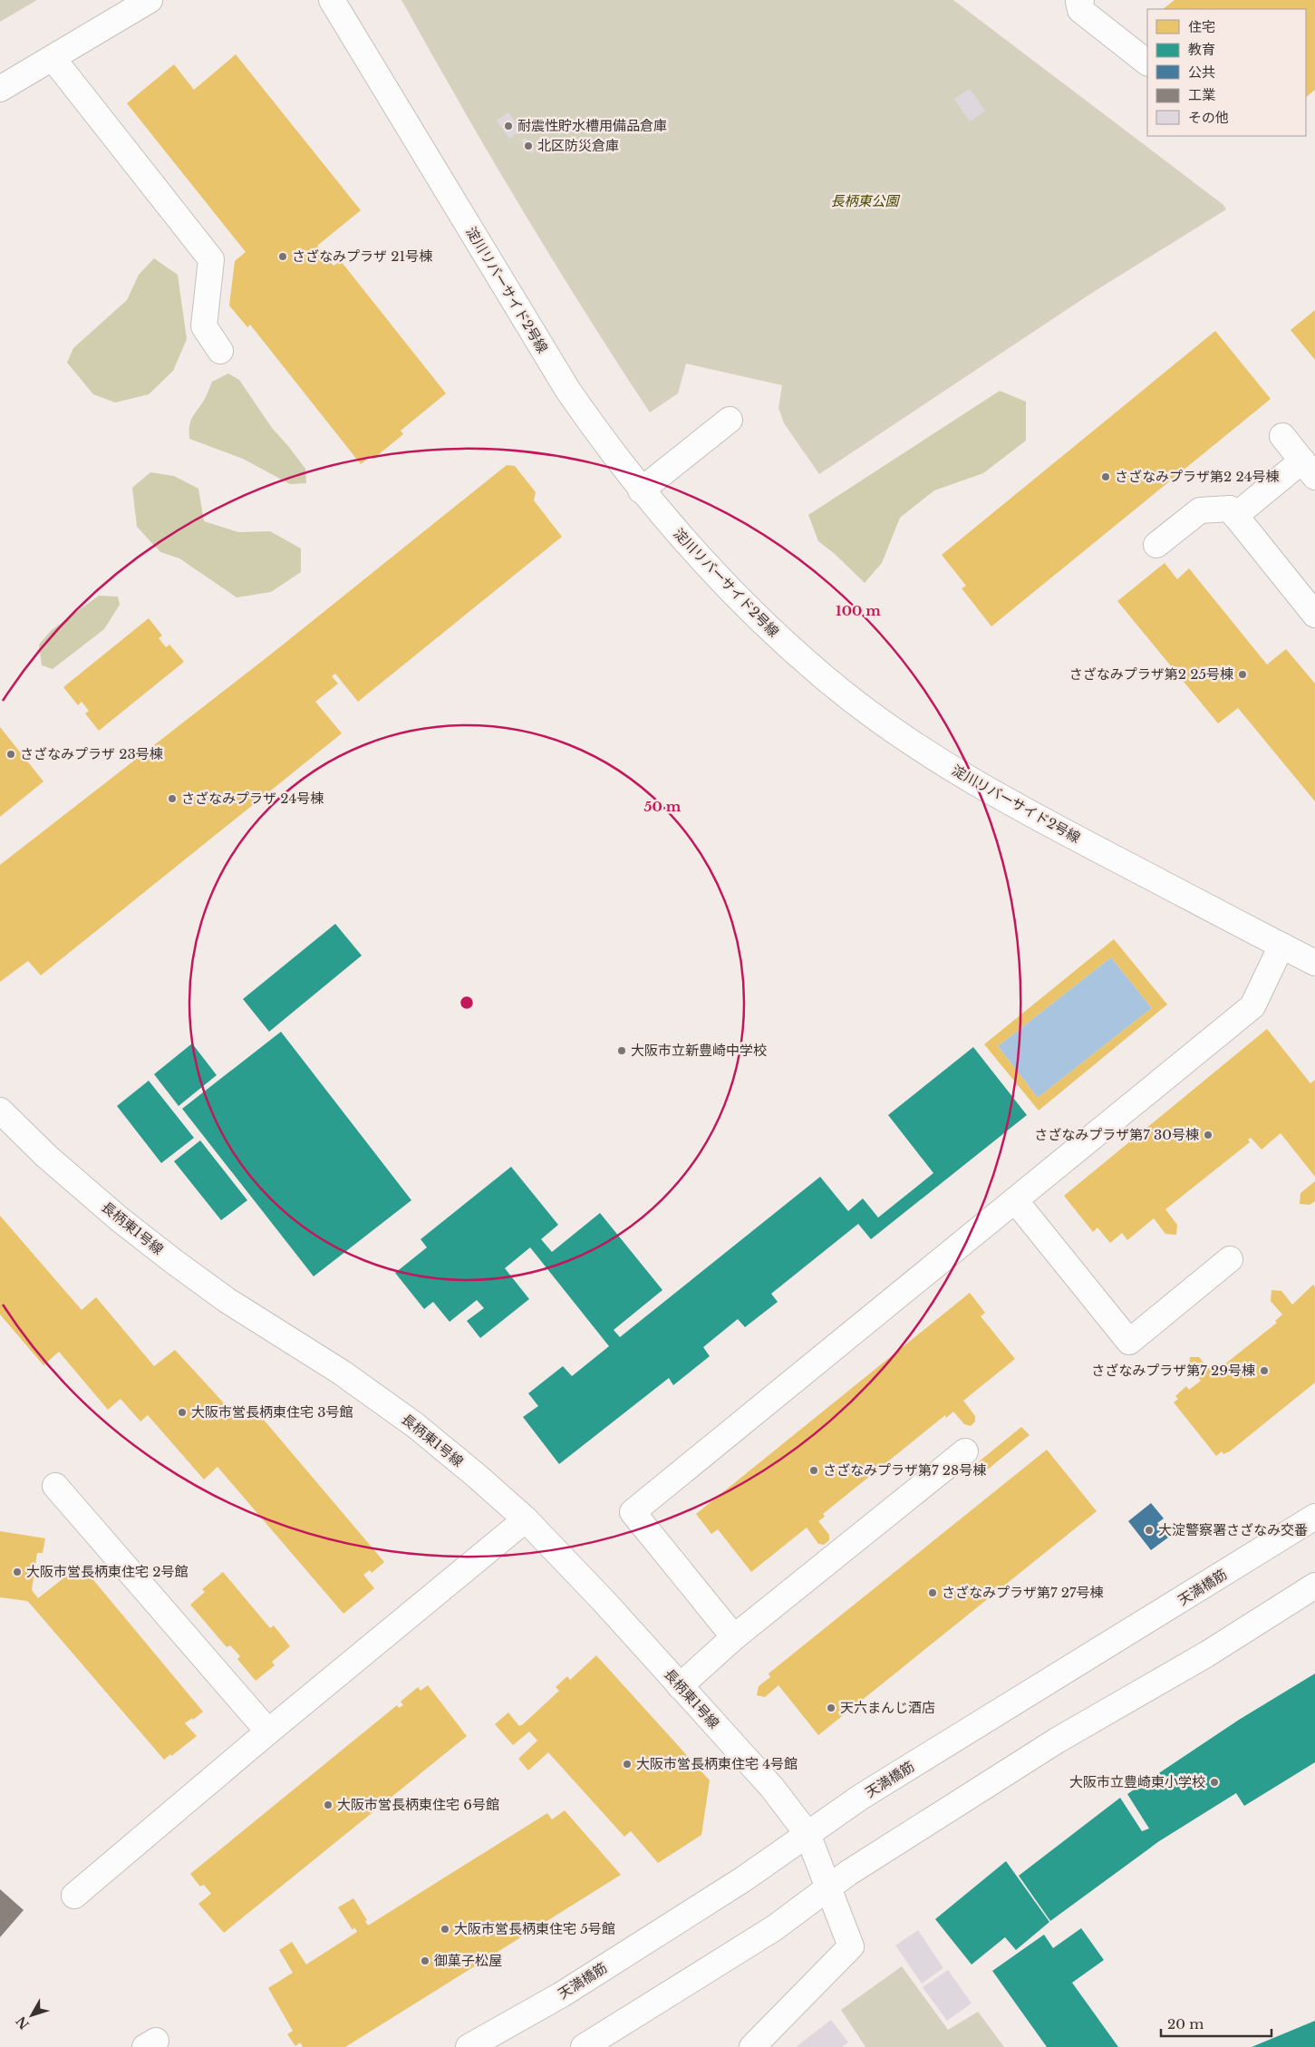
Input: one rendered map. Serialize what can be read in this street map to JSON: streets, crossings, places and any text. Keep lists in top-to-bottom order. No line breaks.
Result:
{"streets":{"street":["淀川リバーサイド2号線","長柄東1号線","天満橋筋"]},"crossings":[["長柄東1号線","天満橋筋"]],"parks":["長柄東公園"],"places":["耐震性貯水槽用備品倉庫","北区防災倉庫","さざなみプラザ 21号棟","さざなみプラザ第2 24号棟","さざなみプラザ第2 25号棟","さざなみプラザ 23号棟","さざなみプラザ 24号棟","大阪市立新豊崎中学校","さざなみプラザ第7 30号棟","さざなみプラザ第7 29号棟","大阪市営長柄東住宅 3号館","さざなみプラザ第7 28号棟","大淀警察署さざなみ交番","大阪市営長柄東住宅 2号館","さざなみプラザ第7 27号棟","天六まんじ酒店","大阪市営長柄東住宅 4号館","大阪市立豊崎東小学校","大阪市営長柄東住宅 6号館","大阪市営長柄東住宅 5号館","御菓子松屋"],"legend":["住宅","教育","公共","工業","その他"],"scale_bar":"20 m","north":"bottom left","rings":["100 m","50 m"]}
